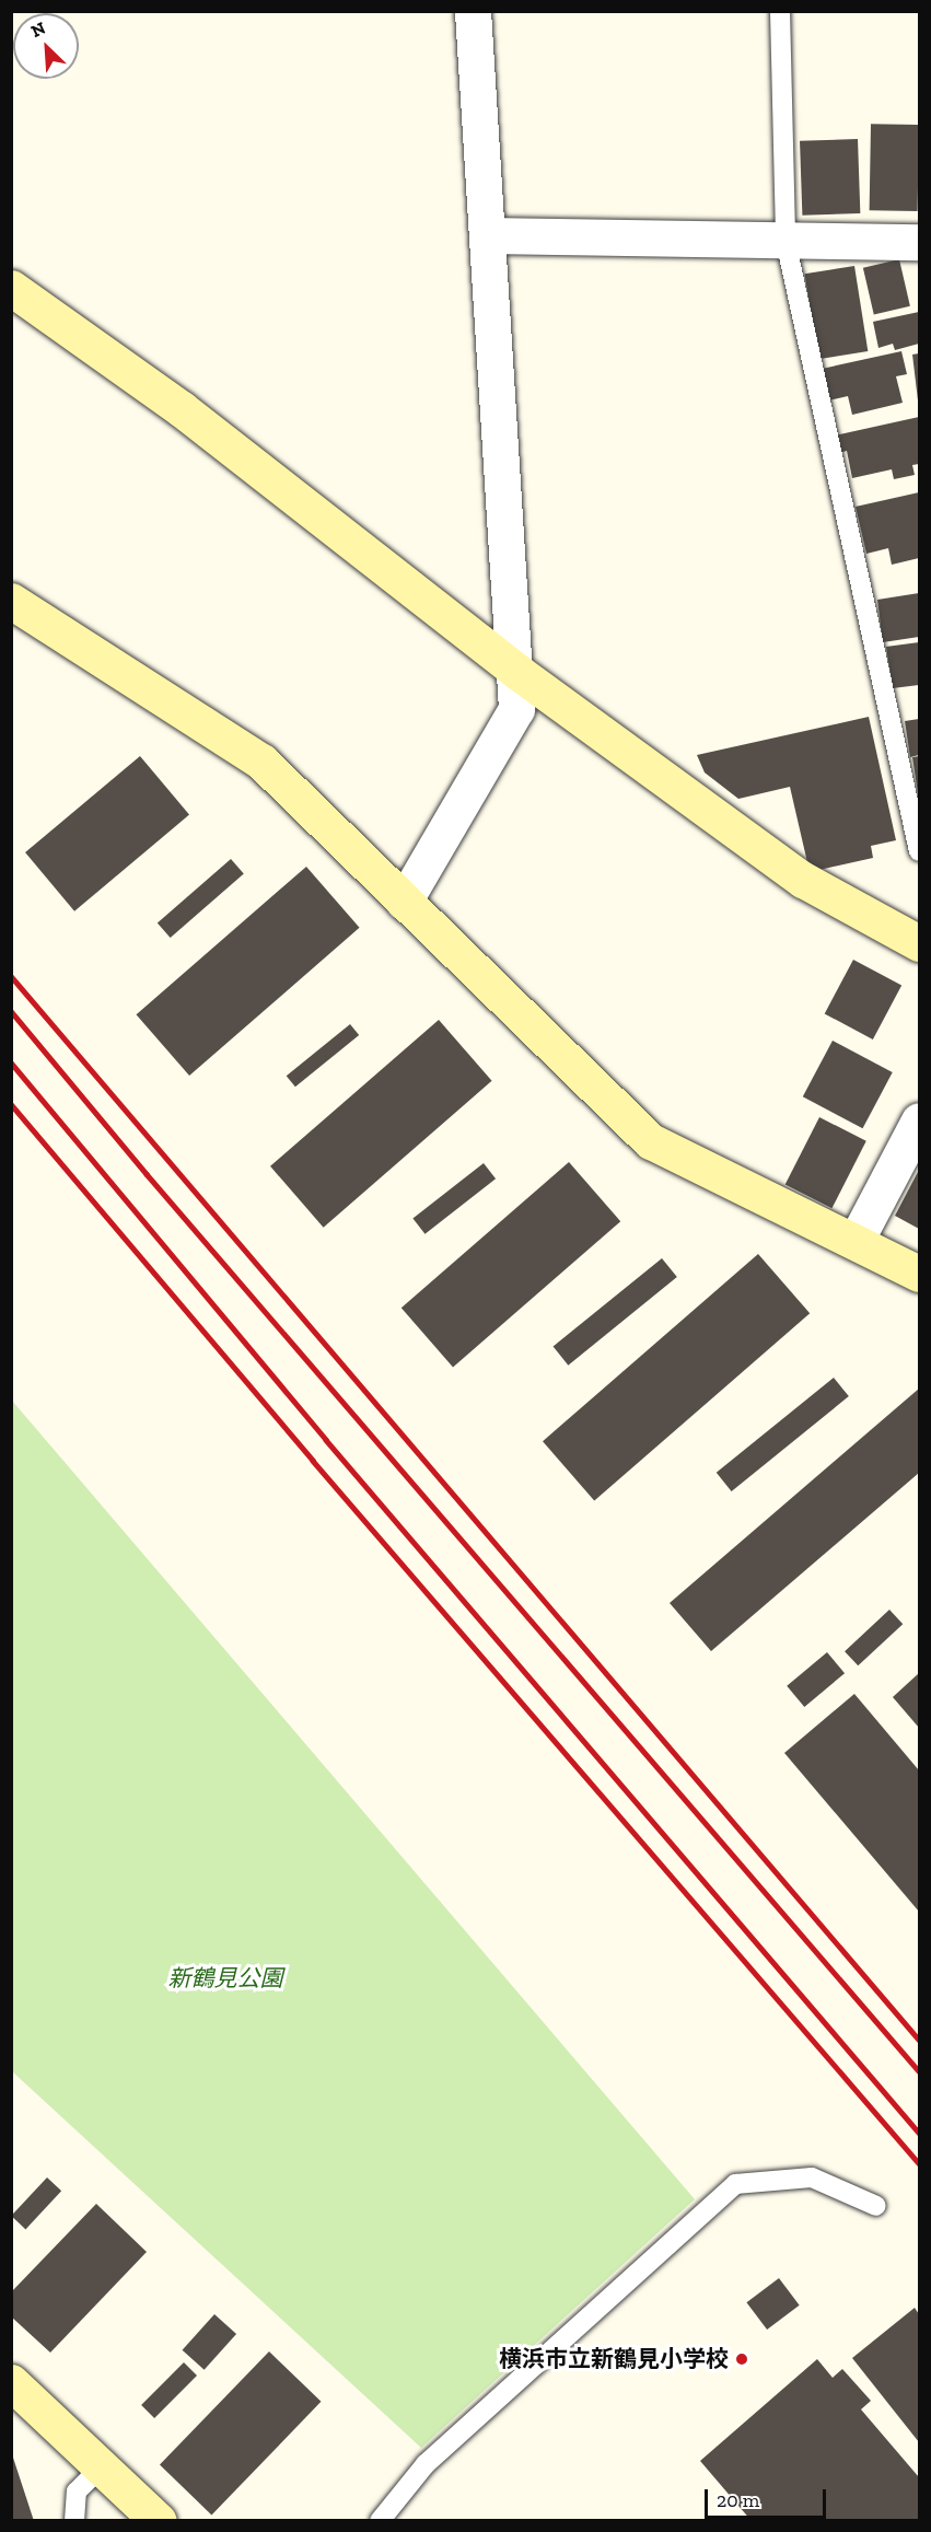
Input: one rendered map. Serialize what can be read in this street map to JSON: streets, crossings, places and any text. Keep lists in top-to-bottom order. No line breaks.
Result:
{"parks":["新鶴見公園"],"places":["横浜市立新鶴見小学校"],"scale_bar":"20 m","north":"top left"}
